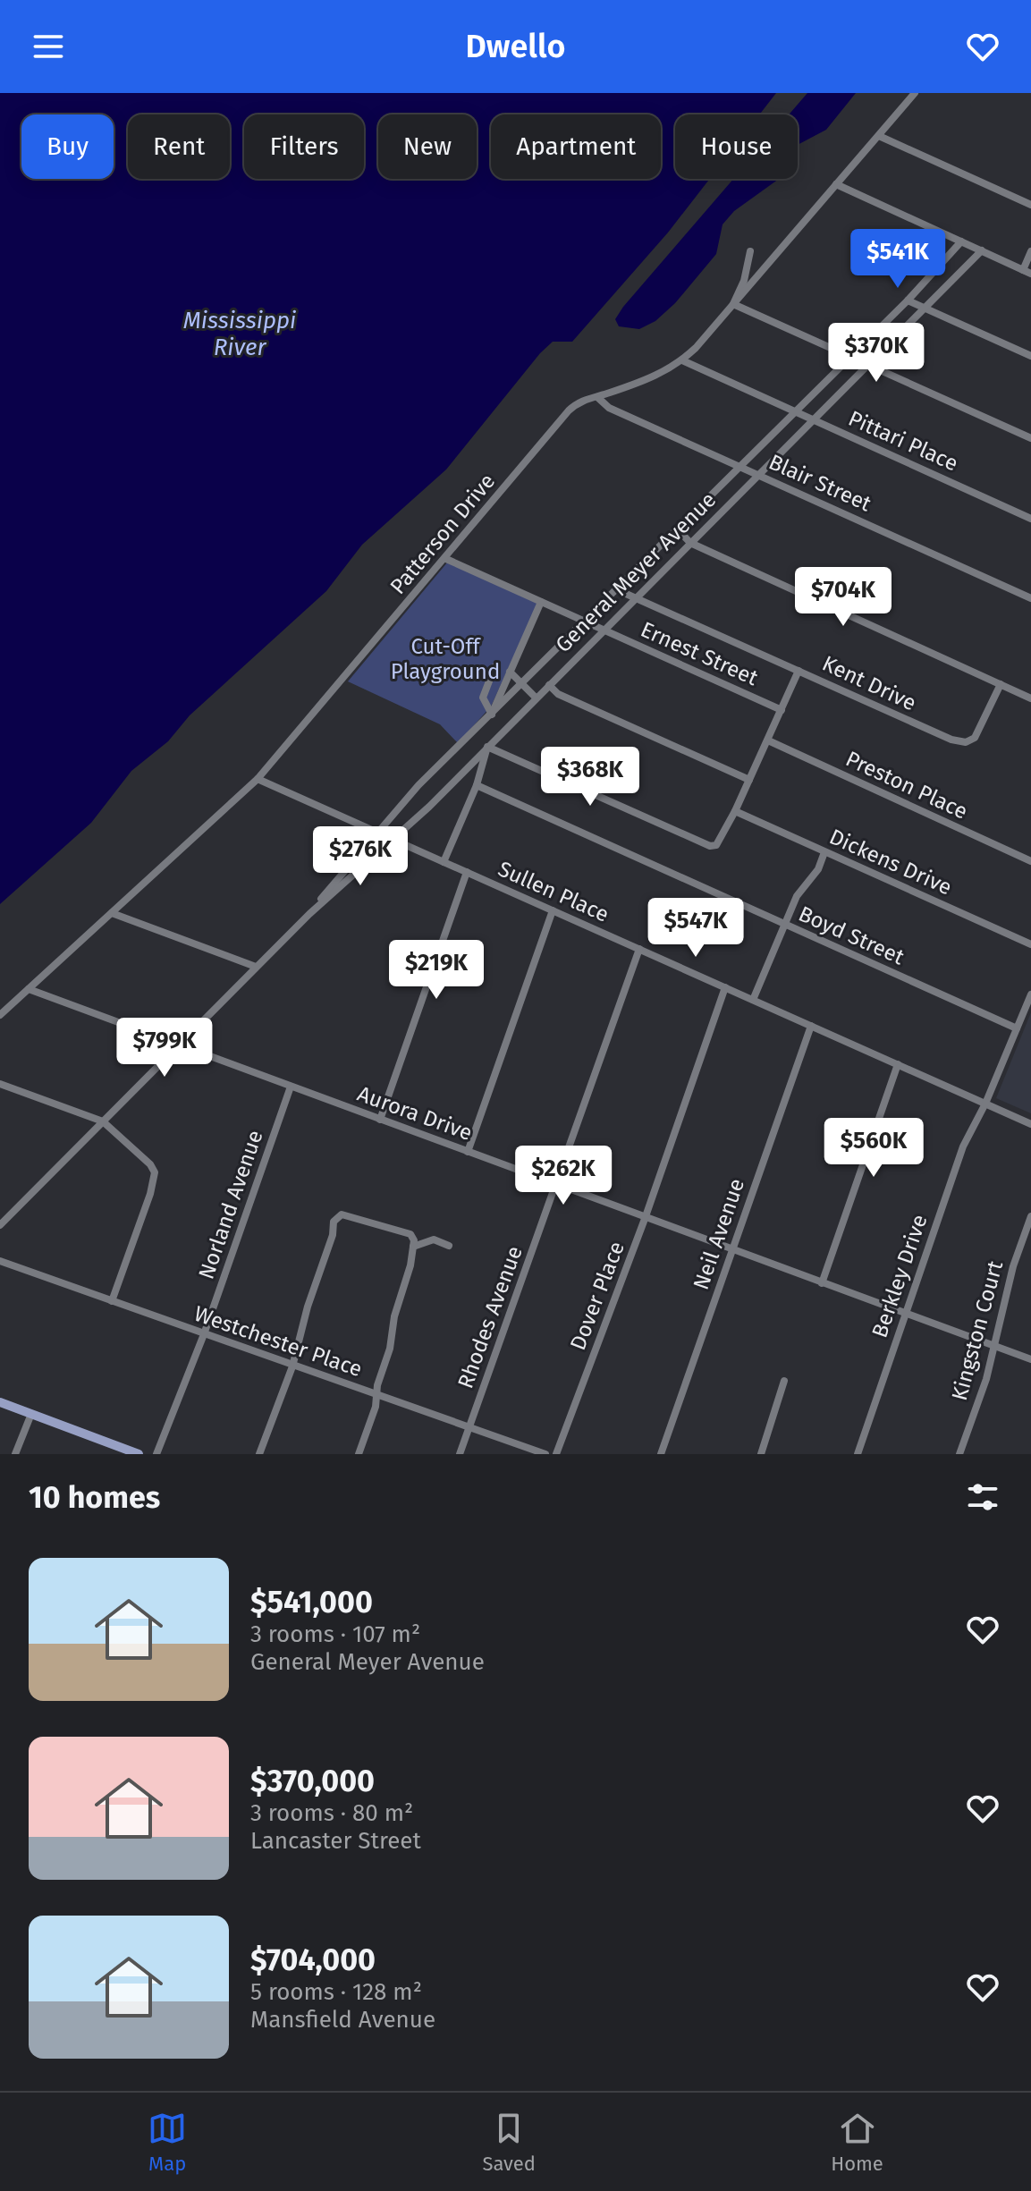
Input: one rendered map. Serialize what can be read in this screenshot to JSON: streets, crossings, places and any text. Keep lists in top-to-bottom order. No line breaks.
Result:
{"streets":{"street":["Pittari Place","Blair Street","Patterson Drive","General Meyer Avenue","Ernest Street","Kent Drive","Preston Place","Dickens Drive","Sullen Place","Boyd Street","Aurora Drive","Norland Avenue","Neil Avenue","Berkley Drive","Dover Place","Rhodes Avenue","Kingston Court","Westchester Place"]},"crossings":[["Pittari Place","Patterson Drive"],["Pittari Place","General Meyer Avenue"],["Blair Street","Patterson Drive"],["Blair Street","General Meyer Avenue"],["Patterson Drive","Ernest Street"],["Patterson Drive","Sullen Place"],["Patterson Drive","Aurora Drive"],["General Meyer Avenue","Ernest Street"],["General Meyer Avenue","Kent Drive"],["General Meyer Avenue","Sullen Place"],["General Meyer Avenue","Aurora Drive"],["Sullen Place","Neil Avenue"],["Sullen Place","Berkley Drive"],["Sullen Place","Dover Place"],["Sullen Place","Rhodes Avenue"],["Boyd Street","Berkley Drive"],["Aurora Drive","Norland Avenue"],["Aurora Drive","Neil Avenue"],["Aurora Drive","Berkley Drive"],["Aurora Drive","Dover Place"],["Aurora Drive","Rhodes Avenue"],["Aurora Drive","Kingston Court"],["Norland Avenue","Westchester Place"],["Rhodes Avenue","Westchester Place"]],"water":["Mississippi River"],"parks":["Cut-Off Playground"],"page":{"header":"Dwello","chip":["Buy","Rent","Filters","New","Apartment","House"],"price":["$541K","$370K","$704K","$368K","$276K","$547K","$219K","$799K","$560K","$262K"],"heading":"10 homes","list":[{"name":"$541,000","note":"3 rooms · 107 m² · General Meyer Avenue"},{"name":"$370,000","note":"3 rooms · 80 m² · Lancaster Street"},{"name":"$704,000","note":"5 rooms · 128 m² · Mansfield Avenue"}],"tabs":["Map","Saved","Home"]}}
